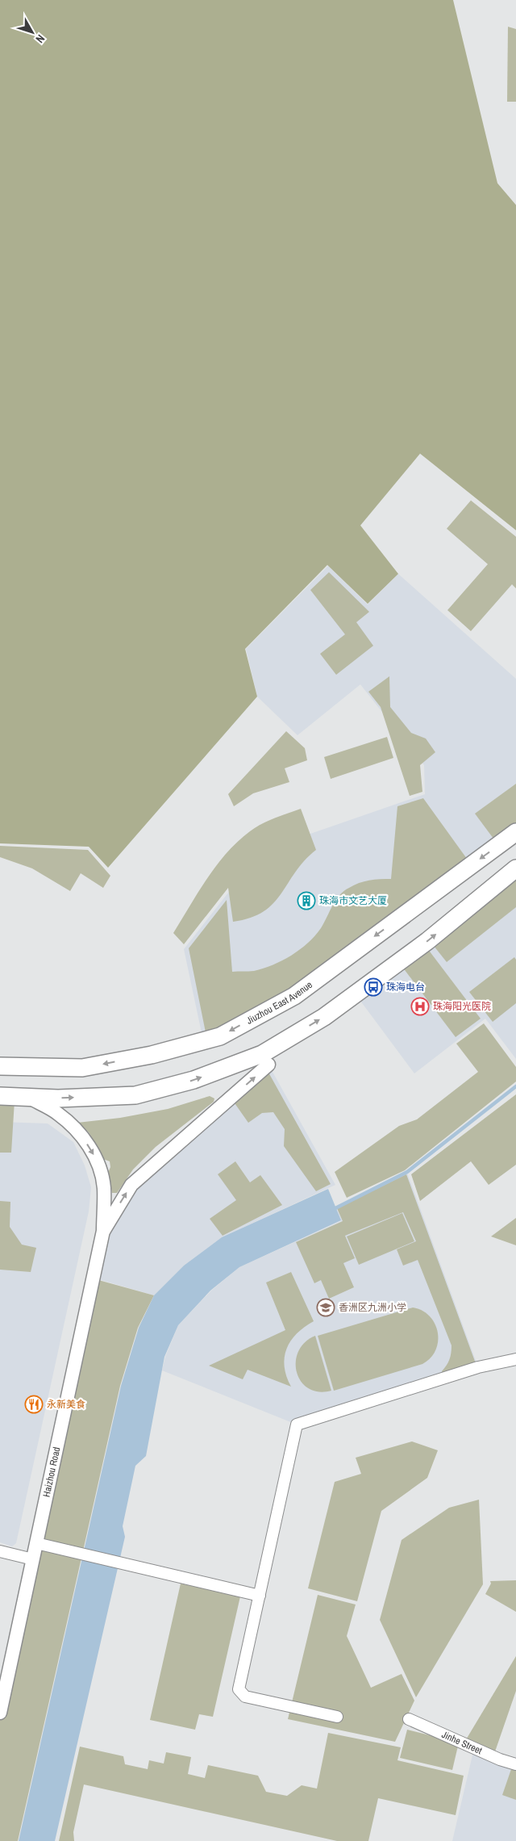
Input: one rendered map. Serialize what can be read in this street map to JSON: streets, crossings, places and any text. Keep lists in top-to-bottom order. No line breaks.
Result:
{"streets":{"main road":["Jiuzhou East Avenue"],"street":["Haizhou Road","Jinhe Street"]},"places":{"building":["珠海市文艺大厦"],"bus stop":["珠海电台"],"hospital":["珠海阳光医院"],"school or university":["香洲区九洲小学"],"restaurant":["永新美食"]},"north":"bottom right"}
